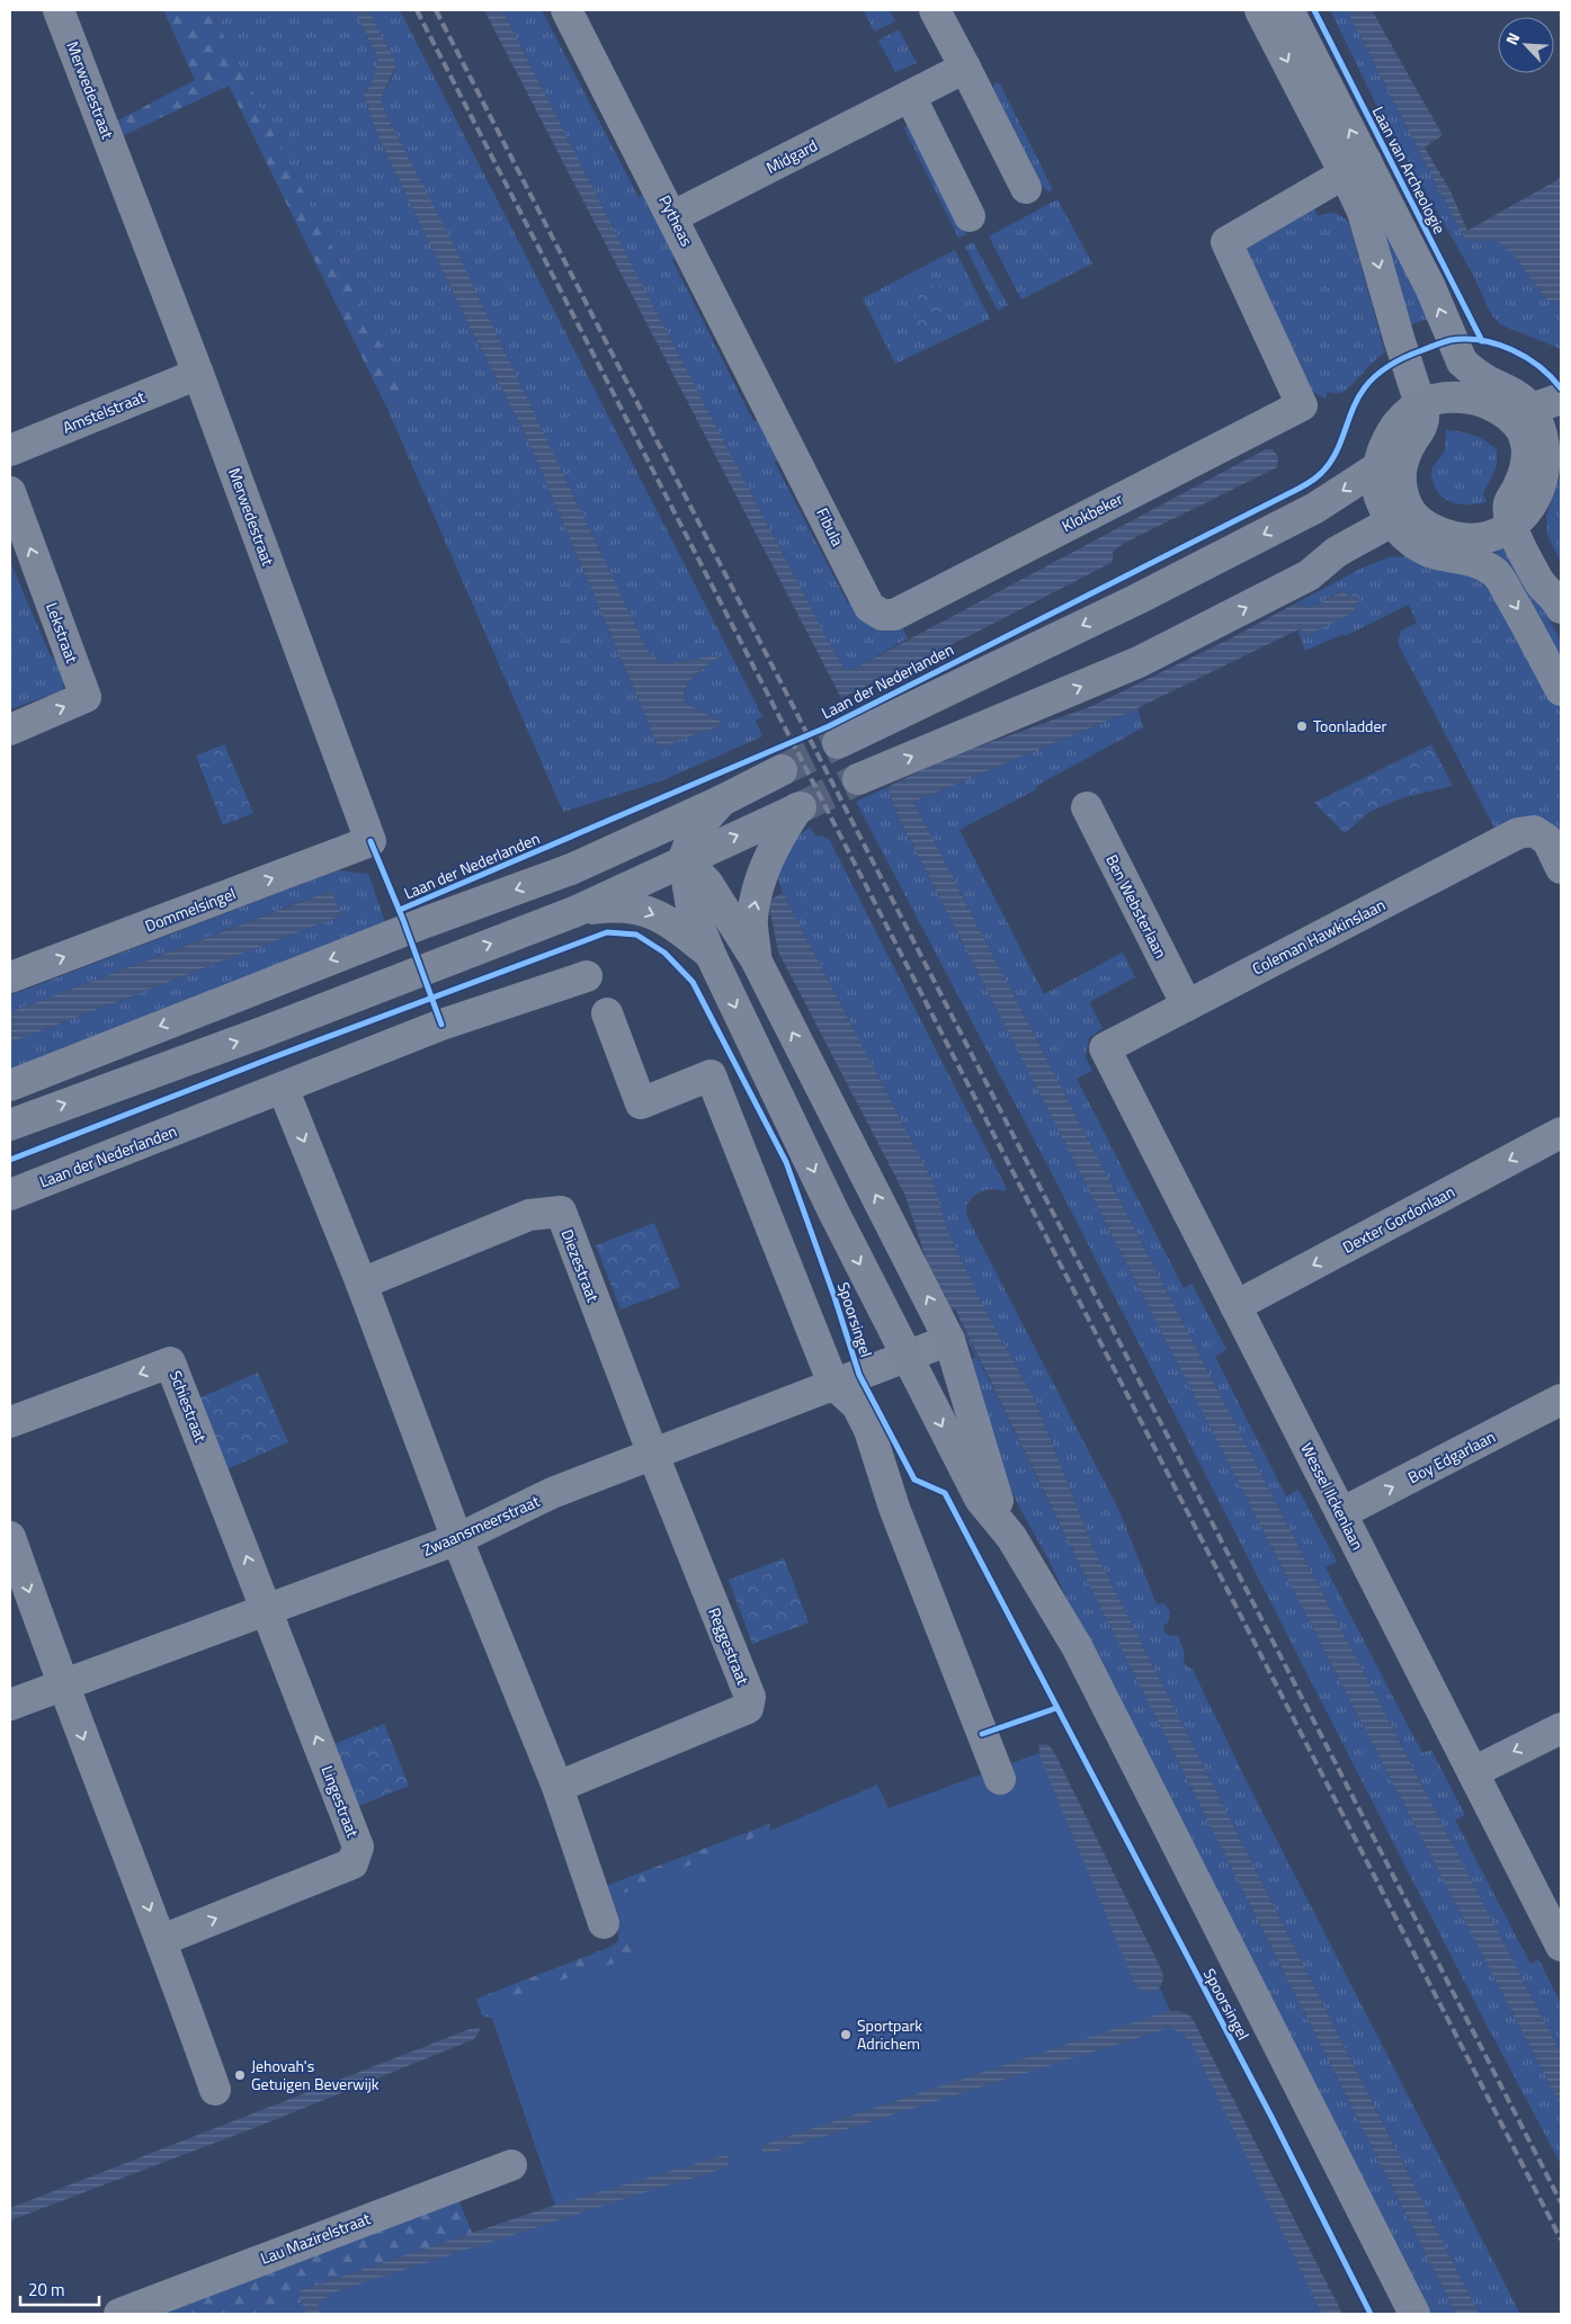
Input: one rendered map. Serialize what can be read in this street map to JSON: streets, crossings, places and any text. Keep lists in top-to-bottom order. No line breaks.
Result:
{"streets":{"main road":["Spoorsingel"],"street":["Merwedestraat","Midgard","Pytheas","Amstelstraat","Klokbeker","Fibula","Lekstraat","Laan der Nederlanden","Ben Websterlaan","Dommelsingel","Coleman Hawkinslaan","Dexter Gordonlaan","Diezestraat","Schiestraat","Boy Edgarlaan","Wessel Ilckenlaan","Zwaansmeerstraat","Reggestraat","Lingestraat","Lau Mazirelstraat"],"cycle path":["Laan van Archeologie"]},"crossings":[["Merwedestraat","Amstelstraat"],["Merwedestraat","Dommelsingel"],["Midgard","Pytheas"],["Pytheas","Fibula"],["Klokbeker","Fibula"],["Ben Websterlaan","Coleman Hawkinslaan"],["Coleman Hawkinslaan","Wessel Ilckenlaan"],["Dexter Gordonlaan","Wessel Ilckenlaan"],["Diezestraat","Zwaansmeerstraat"],["Diezestraat","Reggestraat"],["Spoorsingel","Zwaansmeerstraat"],["Schiestraat","Zwaansmeerstraat"],["Schiestraat","Lingestraat"],["Boy Edgarlaan","Wessel Ilckenlaan"],["Zwaansmeerstraat","Reggestraat"],["Zwaansmeerstraat","Lingestraat"]],"one_way":["Dommelsingel","Dexter Gordonlaan","Boy Edgarlaan"],"places":["Toonladder","Sportpark Adrichem","Jehovah's Getuigen Beverwijk"],"scale_bar":"20 m","north":"top left"}
